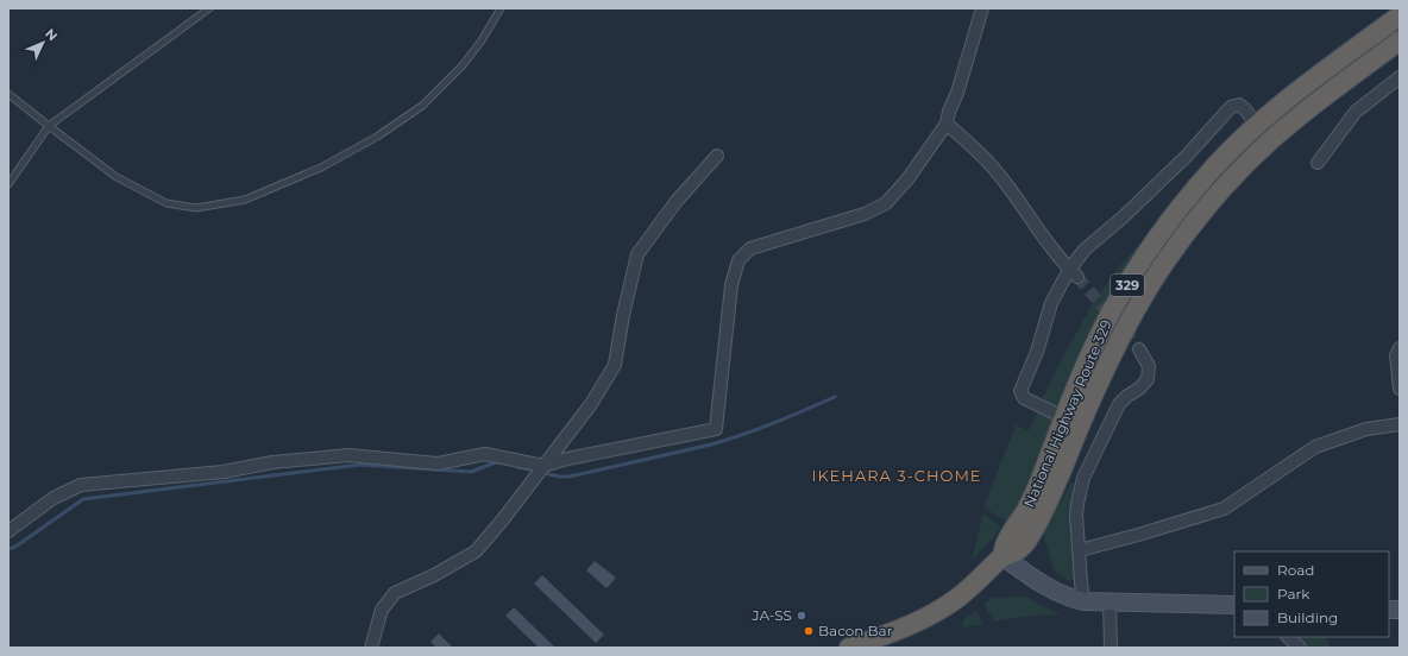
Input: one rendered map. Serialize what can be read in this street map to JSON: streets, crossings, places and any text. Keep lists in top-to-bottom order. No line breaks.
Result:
{"streets":{"highway":["329","National Highway Route 329"]},"districts":["IKEHARA 3-CHOME"],"places":["JA-SS","Bacon Bar"],"legend":["Road","Park","Building"],"north":"top right"}
